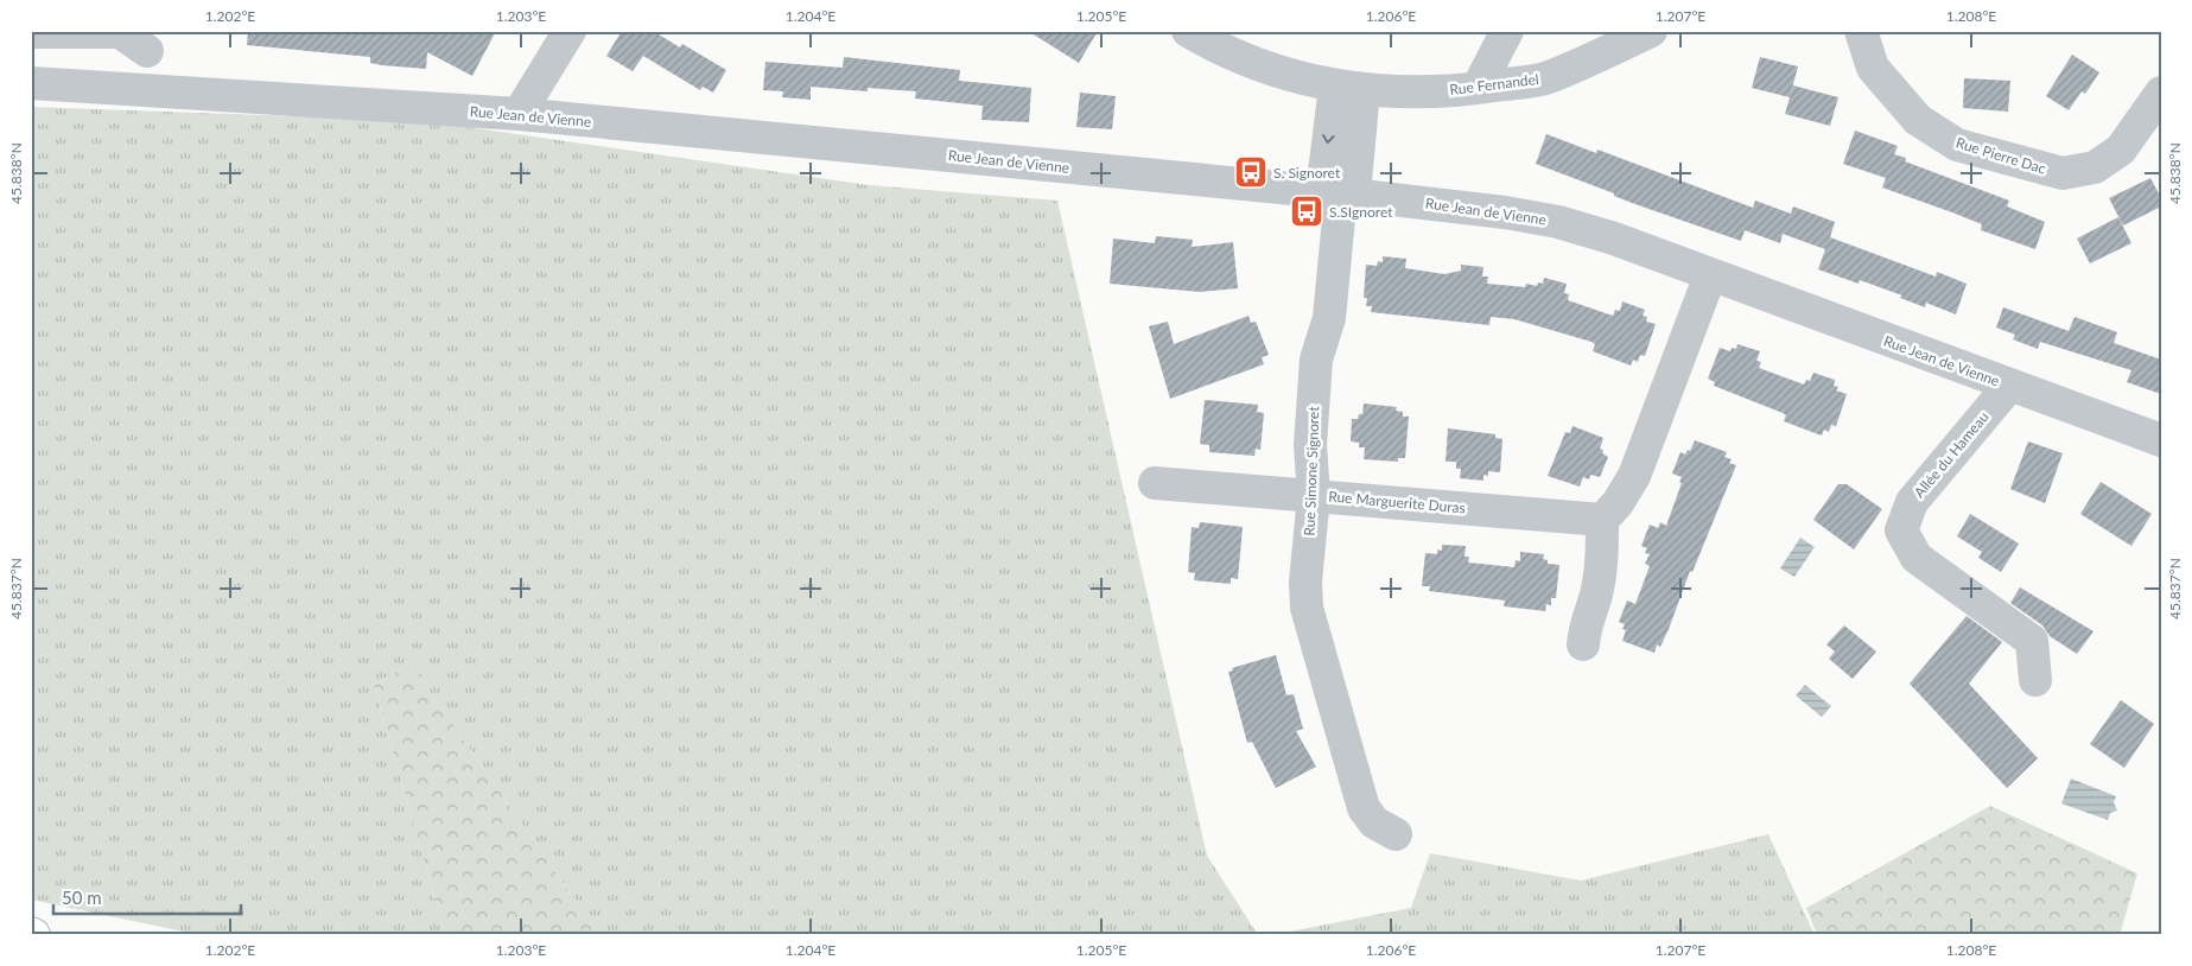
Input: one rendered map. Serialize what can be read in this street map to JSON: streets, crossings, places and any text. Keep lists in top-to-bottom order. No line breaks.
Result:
{"streets":{"street":["Rue Fernandel","Rue Jean de Vienne","Rue Pierre Dac","Allée du Hameau","Rue Simone Signoret","Rue Marguerite Duras"]},"crossings":[["Rue Jean de Vienne","Allée du Hameau"],["Rue Jean de Vienne","Rue Simone Signoret"],["Rue Simone Signoret","Rue Marguerite Duras"]],"places":{"bus stop":["S. Signoret","S.SIgnoret"]},"scale_bar":"50 m","coordinates":["1.202°E","1.203°E","1.204°E","1.205°E","1.206°E","1.207°E","1.208°E","45.838°N","45.837°N"]}
